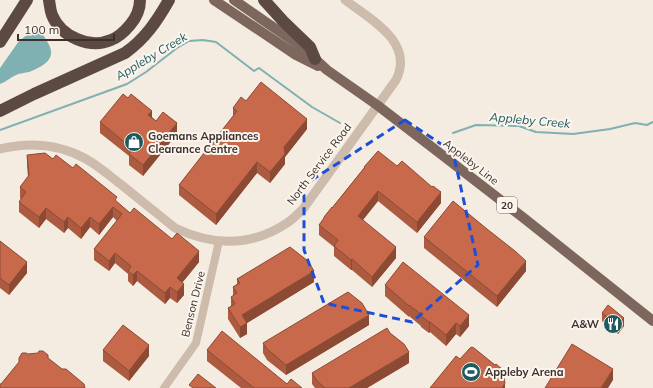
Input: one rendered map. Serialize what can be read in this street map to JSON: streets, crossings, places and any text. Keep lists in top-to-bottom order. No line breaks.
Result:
{"streets":{"main road":["Appleby Line","20"],"street":["North Service Road","Benson Drive"]},"crossings":[["Appleby Line","North Service Road"],["North Service Road","Benson Drive"]],"water":["Appleby Creek"],"places":{"shop":["Goemans Appliances Clearance Centre"],"restaurant":["A&W"],"sports":["Appleby Arena"]},"scale_bar":"100 m"}
